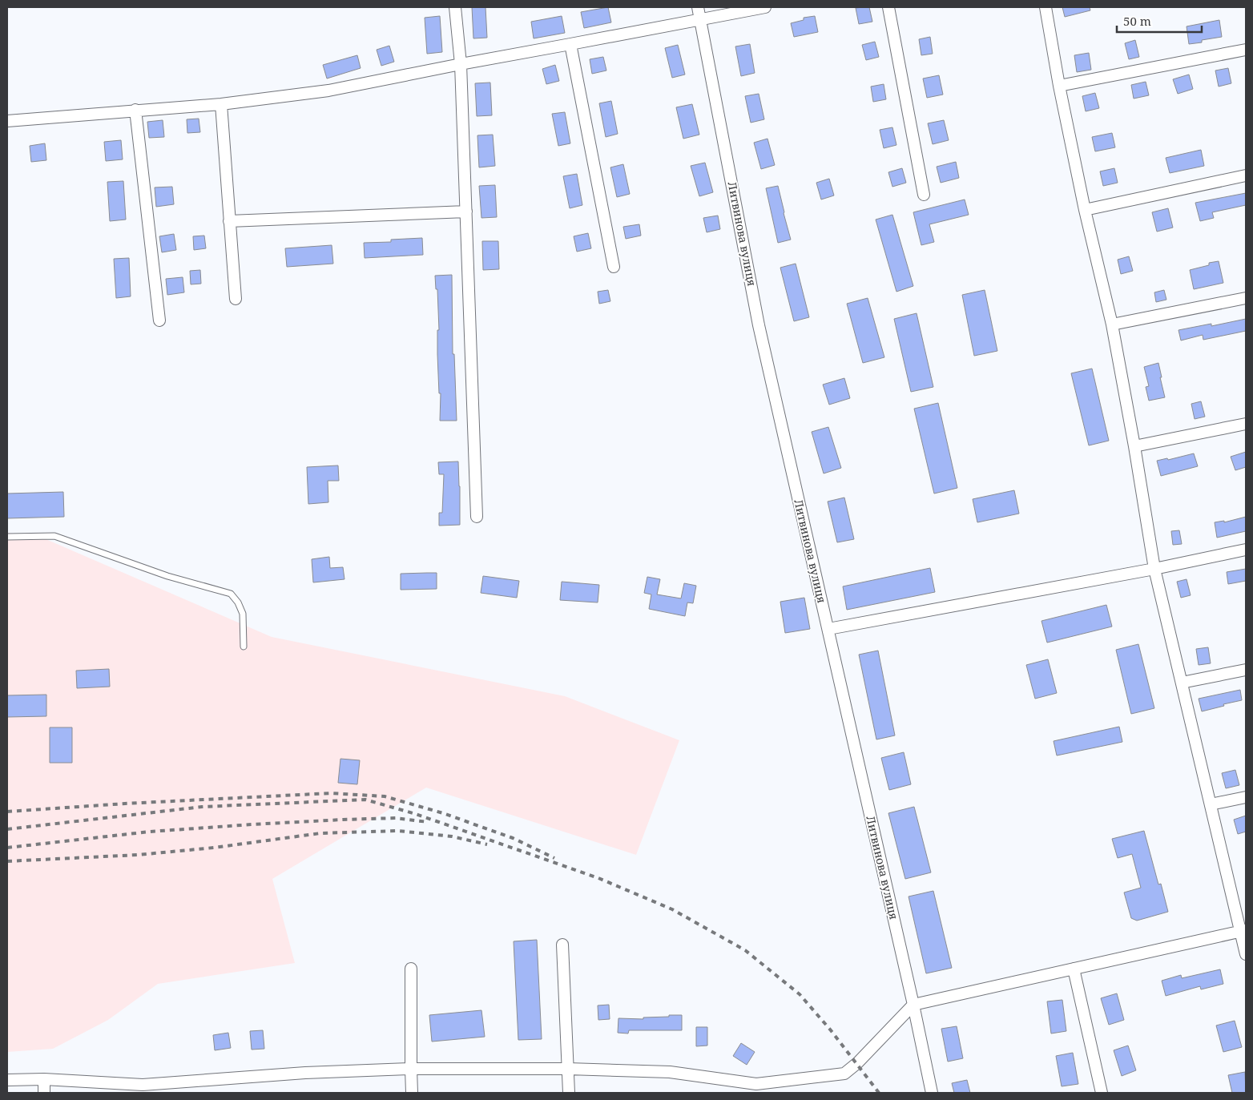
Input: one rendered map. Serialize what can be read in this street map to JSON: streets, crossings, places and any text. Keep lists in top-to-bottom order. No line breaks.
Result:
{"streets":{"street":["Литвинова вулиця"]},"scale_bar":"50 m"}
